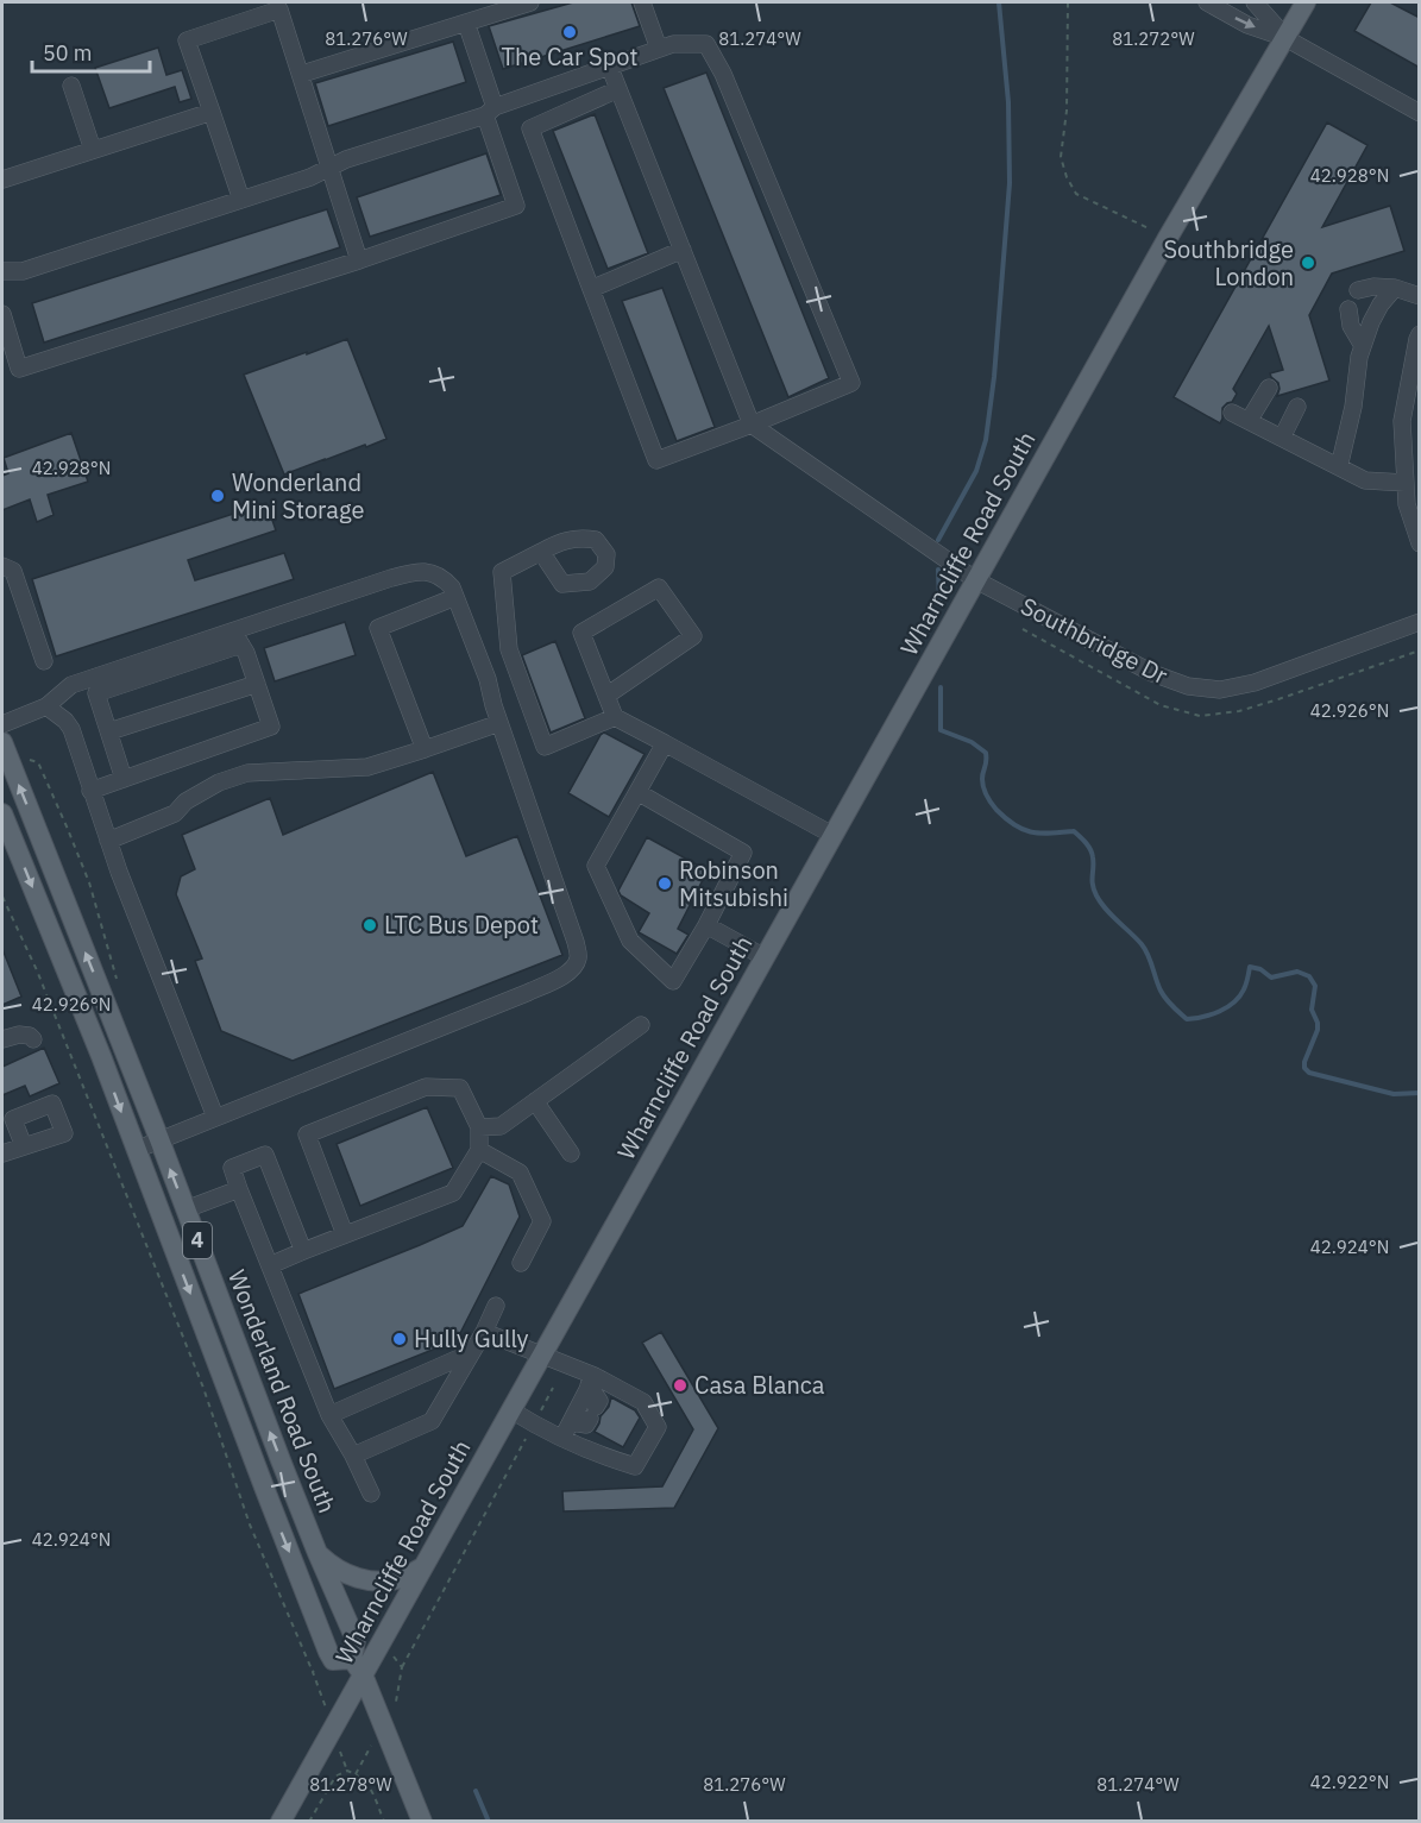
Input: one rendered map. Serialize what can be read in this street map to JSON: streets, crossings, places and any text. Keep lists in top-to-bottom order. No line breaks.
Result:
{"streets":{"main road":["Wharncliffe Road South","4","Wonderland Road South"],"street":["Southbridge Dr"]},"crossings":[["Wharncliffe Road South","Southbridge Dr"],["Wharncliffe Road South","4"],["Wharncliffe Road South","Wonderland Road South"],["4","Wonderland Road South"]],"places":["The Car Spot","Southbridge London","Wonderland Mini Storage","Robinson Mitsubishi","LTC Bus Depot","Hully Gully","Casa Blanca"],"scale_bar":"50 m","coordinates":["81.276°W","81.274°W","81.272°W","42.928°N","42.926°N","42.924°N","42.922°N","81.278°W"]}
